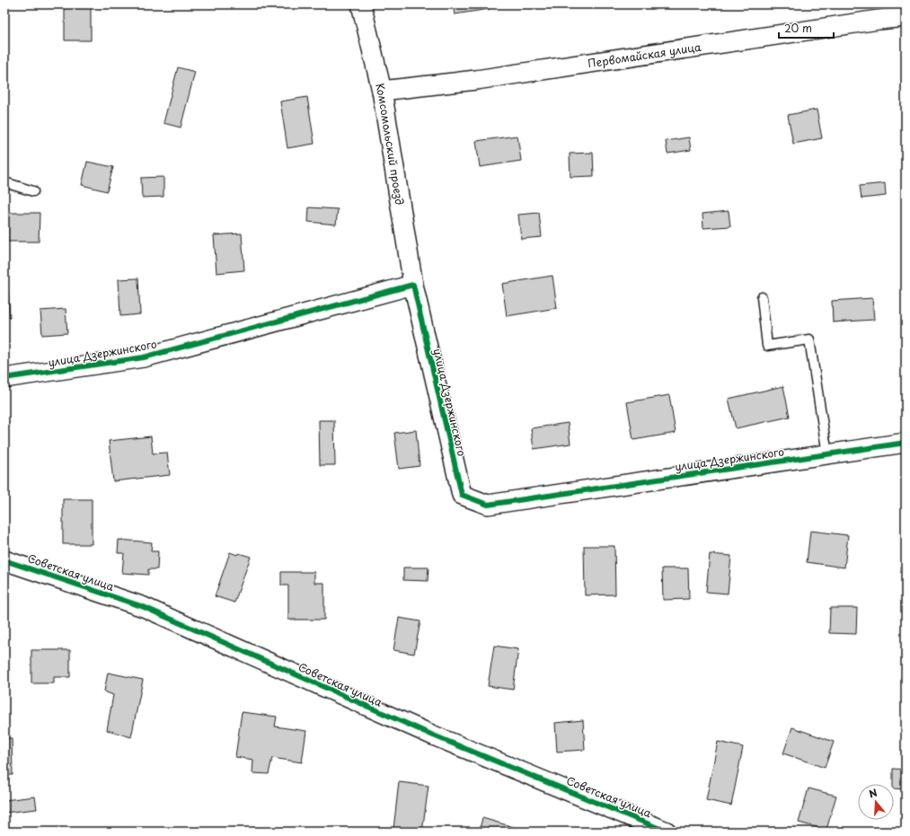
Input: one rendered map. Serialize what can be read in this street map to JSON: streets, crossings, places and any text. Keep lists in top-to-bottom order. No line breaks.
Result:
{"streets":{"street":["Первомайская улица","Комсомольский проезд","улица Дзержинского","Советская улица"]},"crossings":[["Первомайская улица","Комсомольский проезд"],["Комсомольский проезд","улица Дзержинского"]],"scale_bar":"20 m","north":"top"}
